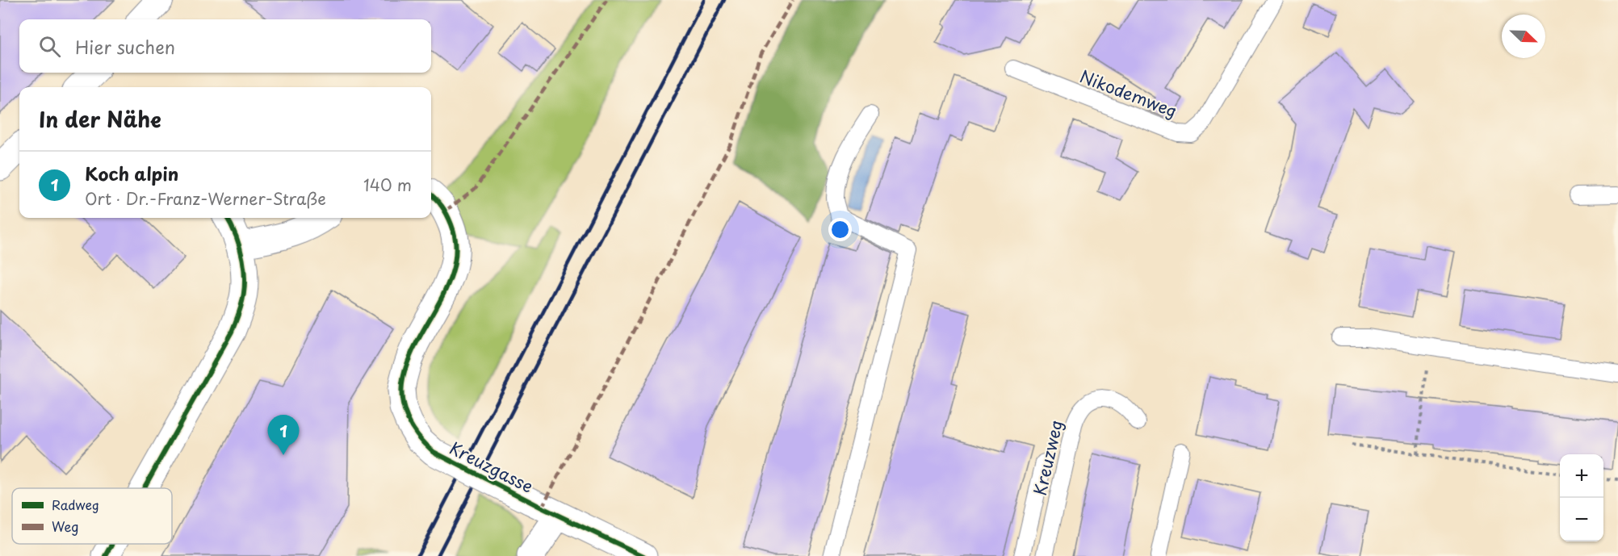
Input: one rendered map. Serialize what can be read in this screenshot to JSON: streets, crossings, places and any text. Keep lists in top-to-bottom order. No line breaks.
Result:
{"streets":{"street":["Kreuzgasse"],"lane":["Nikodemweg","Kreuzweg"]},"legend":["Radweg","Weg"],"north":"bottom right","page":{"search":"Hier suchen","heading":"In der Nähe","list":[{"mark":"1","name":"Koch alpin","note":"Ort · Dr.-Franz-Werner-Straße","value":"140 m"}],"pins":"1","map_buttons":["+","−"]}}
